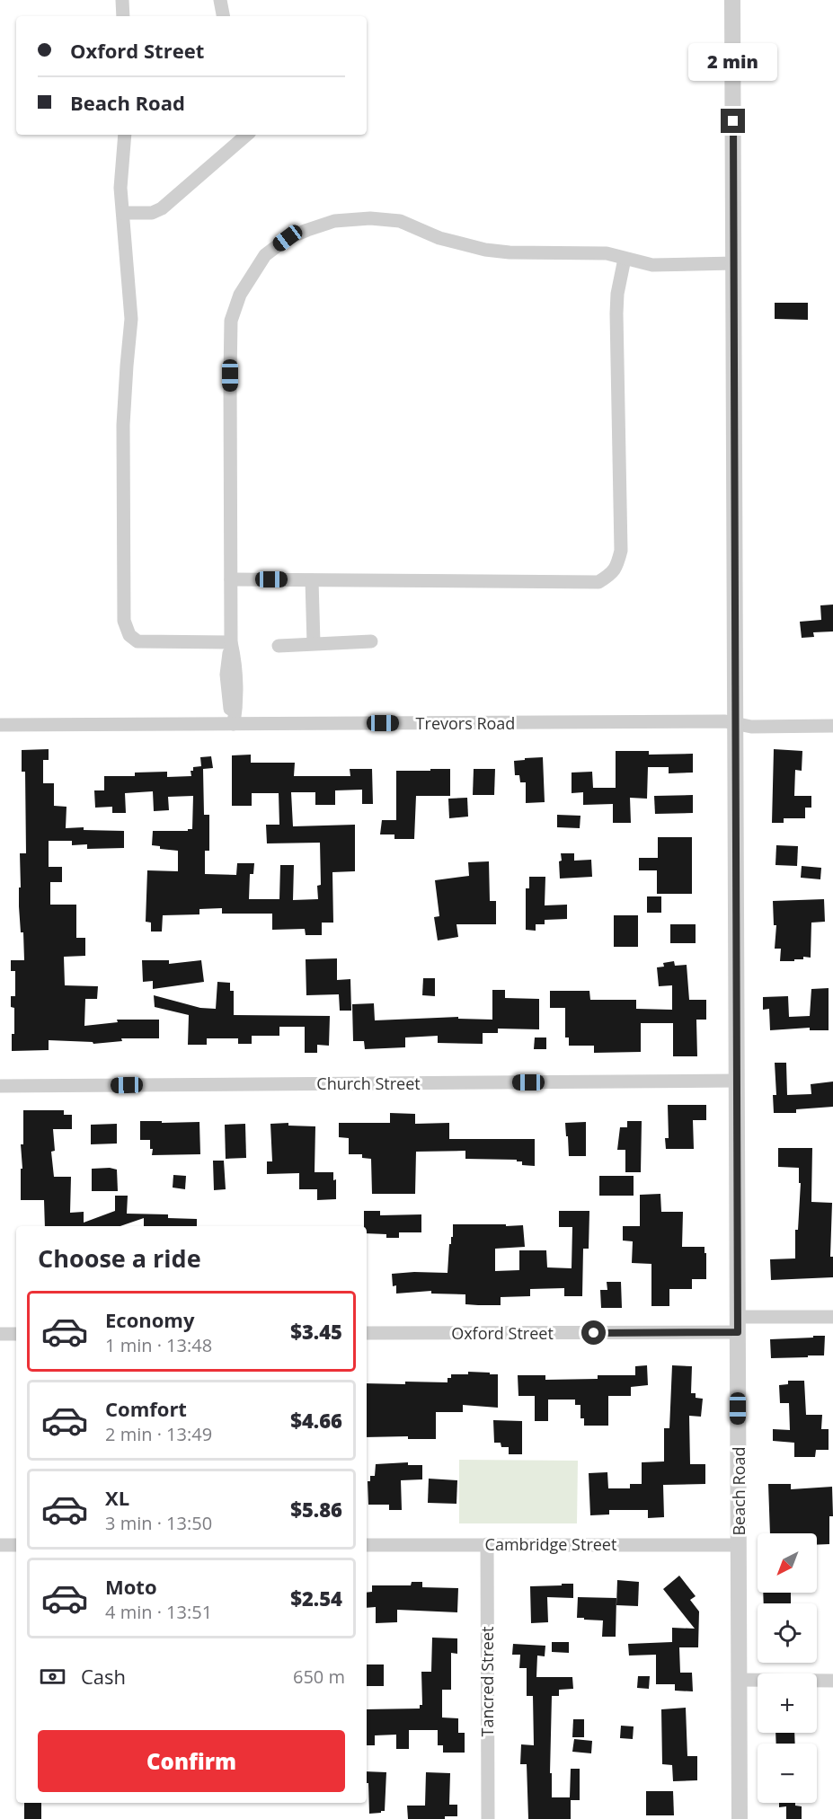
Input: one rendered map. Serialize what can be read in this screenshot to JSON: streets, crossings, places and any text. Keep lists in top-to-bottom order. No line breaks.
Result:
{"streets":{"street":["Trevors Road","Church Street","Oxford Street","Beach Road","Cambridge Street","Tancred Street"]},"crossings":[["Trevors Road","Beach Road"],["Church Street","Beach Road"],["Oxford Street","Beach Road"],["Beach Road","Cambridge Street"],["Cambridge Street","Tancred Street"]],"north":"bottom left","page":{"banner":["Oxford Street","Beach Road"],"bubble":"2 min","heading":"Choose a ride","list":[{"name":"Economy","note":"1 min · 13:48","value":"$3.45"},{"name":"Comfort","note":"2 min · 13:49","value":"$4.66"},{"name":"XL","note":"3 min · 13:50","value":"$5.86"},{"name":"Moto","note":"4 min · 13:51","value":"$2.54"}],"map_buttons":["+","−"],"pay":["Cash","650 m"],"buttons":"Confirm"}}
